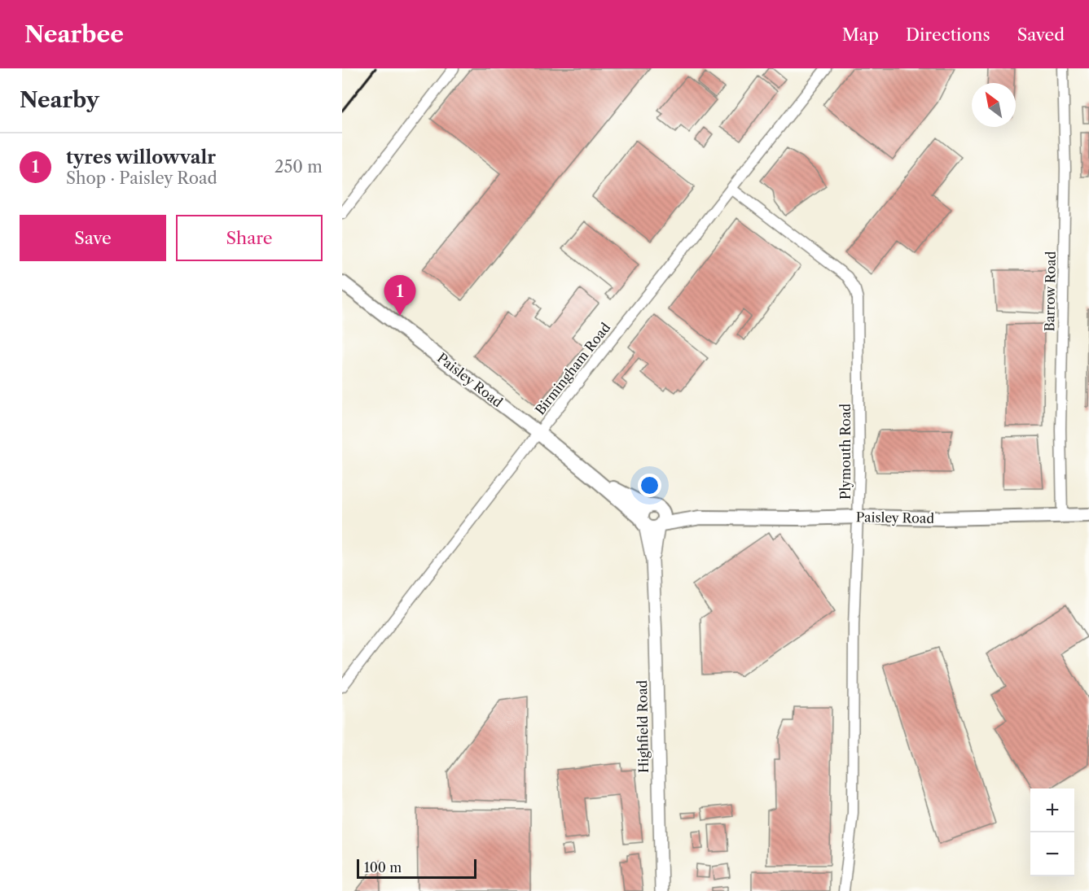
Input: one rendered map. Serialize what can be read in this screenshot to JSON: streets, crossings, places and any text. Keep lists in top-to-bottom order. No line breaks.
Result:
{"streets":{"main road":["Paisley Road"],"street":["Barrow Road","Birmingham Road","Plymouth Road","Highfield Road"]},"crossings":[["Barrow Road","Paisley Road"],["Birmingham Road","Paisley Road"],["Birmingham Road","Plymouth Road"],["Paisley Road","Plymouth Road"],["Paisley Road","Highfield Road"]],"scale_bar":"100 m","north":"top left","page":{"header":"Nearbee","nav":["Map","Directions","Saved"],"heading":"Nearby","list":[{"mark":"1","name":"tyres willowvalr","note":"Shop · Paisley Road","value":"250 m"}],"buttons":["Save","Share"],"pins":"1","map_buttons":["+","−"],"scale":"100 m"}}
